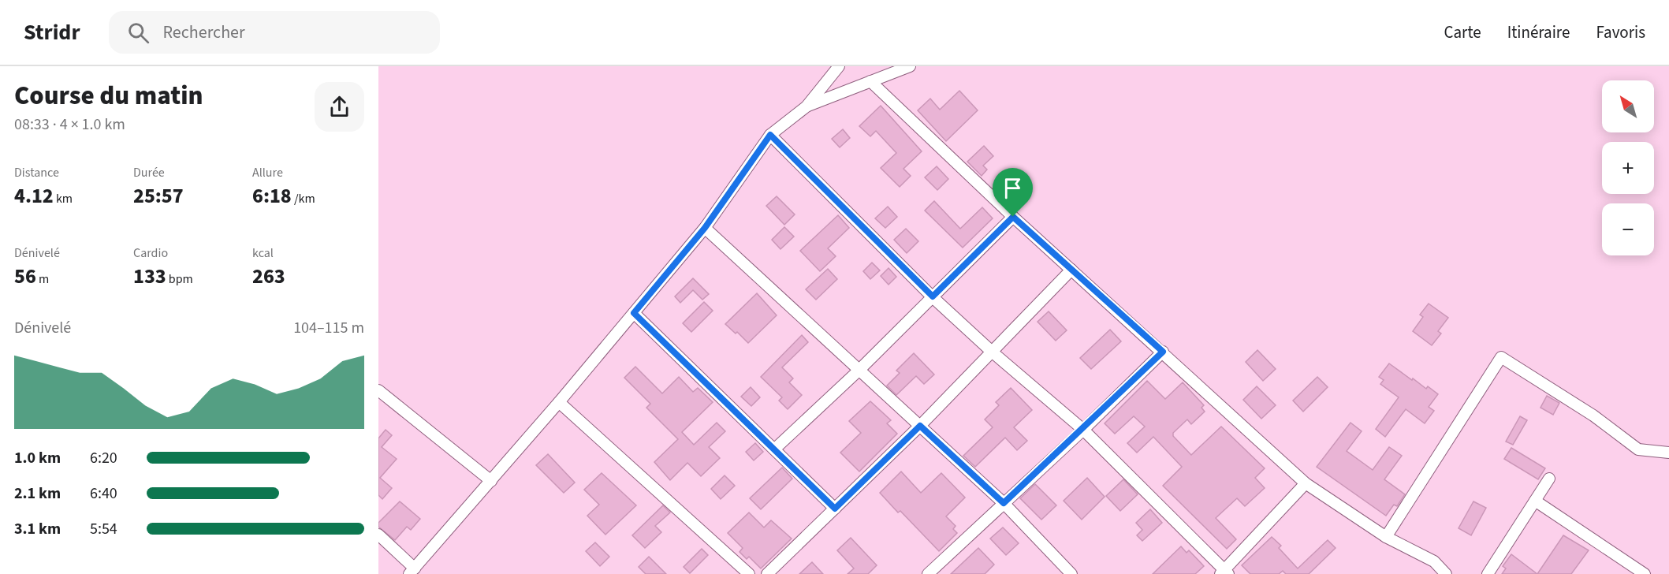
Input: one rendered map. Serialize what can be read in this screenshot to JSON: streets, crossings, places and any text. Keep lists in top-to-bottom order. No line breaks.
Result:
{"north":"top left","page":{"header":"Stridr","search":"Rechercher","nav":["Carte","Itinéraire","Favoris"],"heading":["Course du matin","08:33 · 4 × 1.0 km"],"map_buttons":["+","−"],"stats":[["Distance","4.12 km"],["Durée","25:57"],["Allure","6:18 /km"],["Dénivelé","56 m"],["Cardio","133 bpm"],["kcal","263"]],"chart":["Dénivelé","104–115 m"],"list":[{"name":"1.0 km","note":"6:20"},{"name":"2.1 km","note":"6:40"},{"name":"3.1 km","note":"5:54"}]}}
